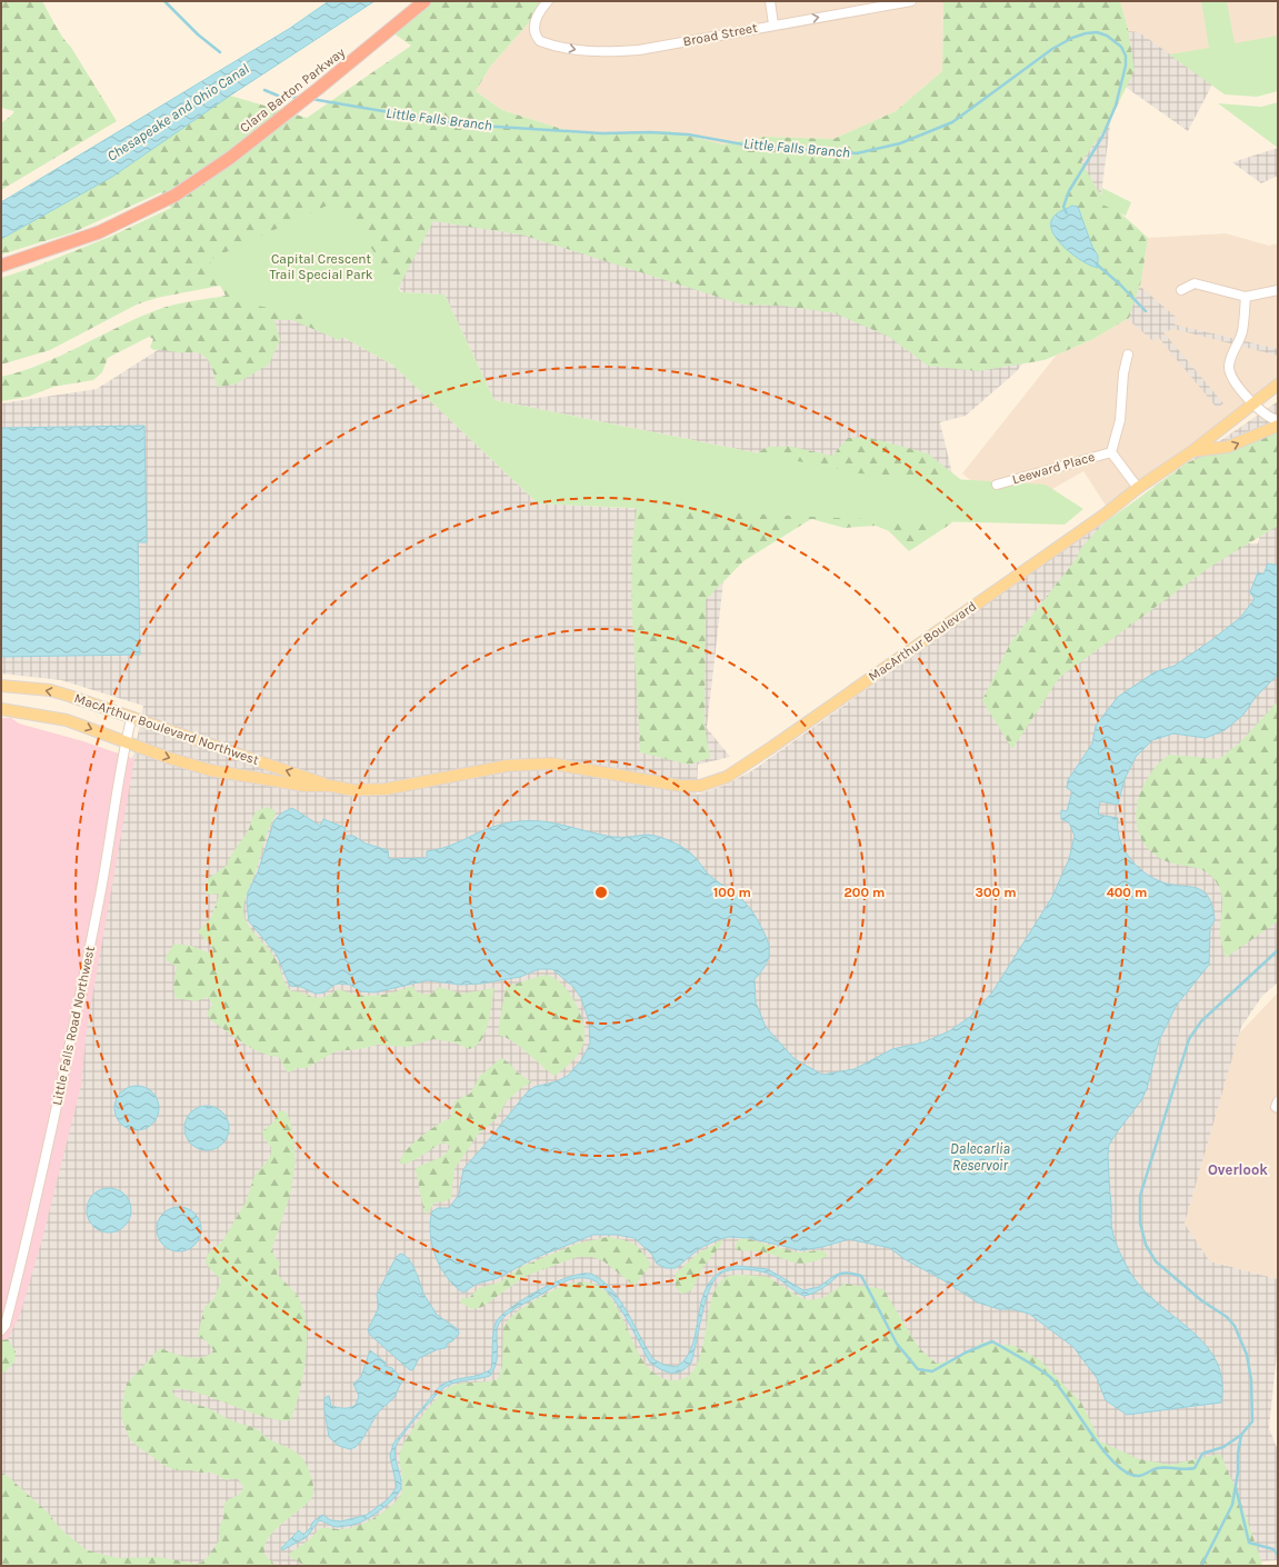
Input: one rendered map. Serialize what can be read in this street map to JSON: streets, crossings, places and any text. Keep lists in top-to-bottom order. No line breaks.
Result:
{"streets":{"highway":["Clara Barton Parkway"],"main road":["MacArthur Boulevard","MacArthur Boulevard Northwest"],"street":["Broad Street","Leeward Place","Little Falls Road Northwest"]},"crossings":[["MacArthur Boulevard","MacArthur Boulevard Northwest"],["MacArthur Boulevard Northwest","Little Falls Road Northwest"]],"one_way":["Broad Street"],"districts":["Overlook"],"water":["Chesapeake and Ohio Canal","Little Falls Branch","Dalecarlia Reservoir"],"parks":["Capital Crescent Trail Special Park"],"rings":["100 m","200 m","300 m","400 m"]}
